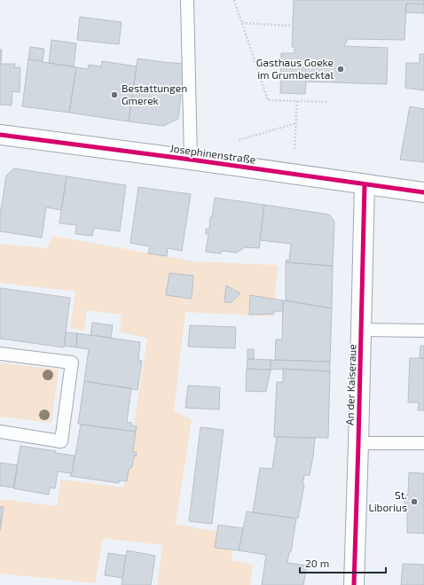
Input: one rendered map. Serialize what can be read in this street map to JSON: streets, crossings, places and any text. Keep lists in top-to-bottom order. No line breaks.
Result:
{"streets":{"street":["Josephinenstraße","An der Kaiseraue"]},"crossings":[["Josephinenstraße","An der Kaiseraue"]],"places":["Gasthaus Goeke im Grumbecktal","Bestattungen Gmerek","St. Liborius"],"scale_bar":"20 m"}
